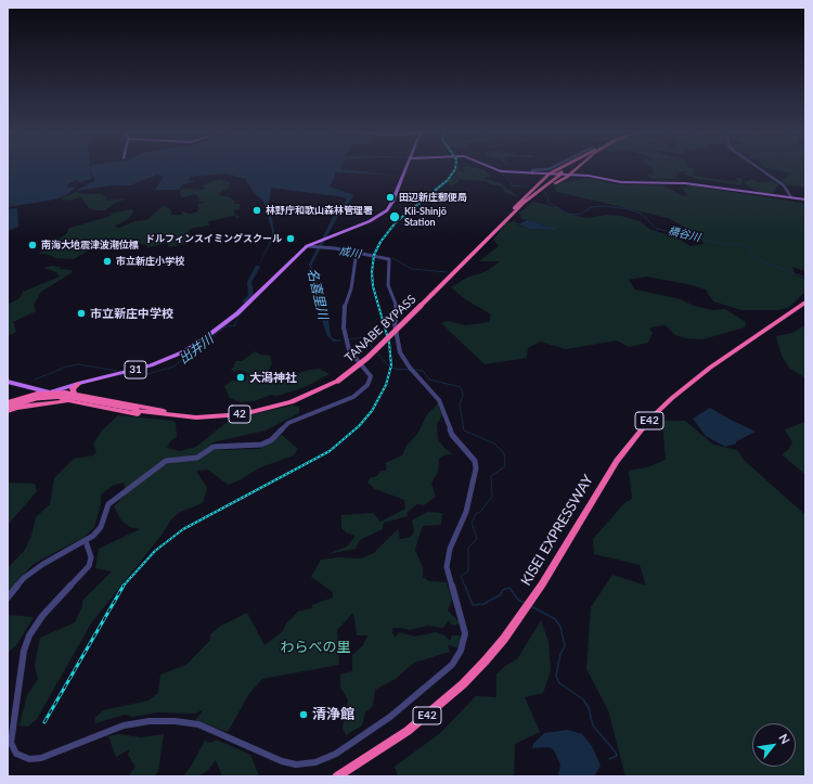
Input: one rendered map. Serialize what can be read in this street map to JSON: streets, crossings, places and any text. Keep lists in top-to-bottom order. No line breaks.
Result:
{"streets":{"highway":["TANABE BYPASS","42","E42","KISEI EXPRESSWAY"],"main road":["31"]},"crossings":[["TANABE BYPASS","42"],["31","42"]],"water":["橋谷川","成川","名喜里川","出井川"],"parks":["わらべの里"],"places":["田辺新庄郵便局","林野庁和歌山森林管理署","Kii-Shinjō Station","ドルフィンスイミングスクール","南海大地震津波潮位標","市立新庄小学校","市立新庄中学校","大潟神社","清浄館"],"north":"top right"}
